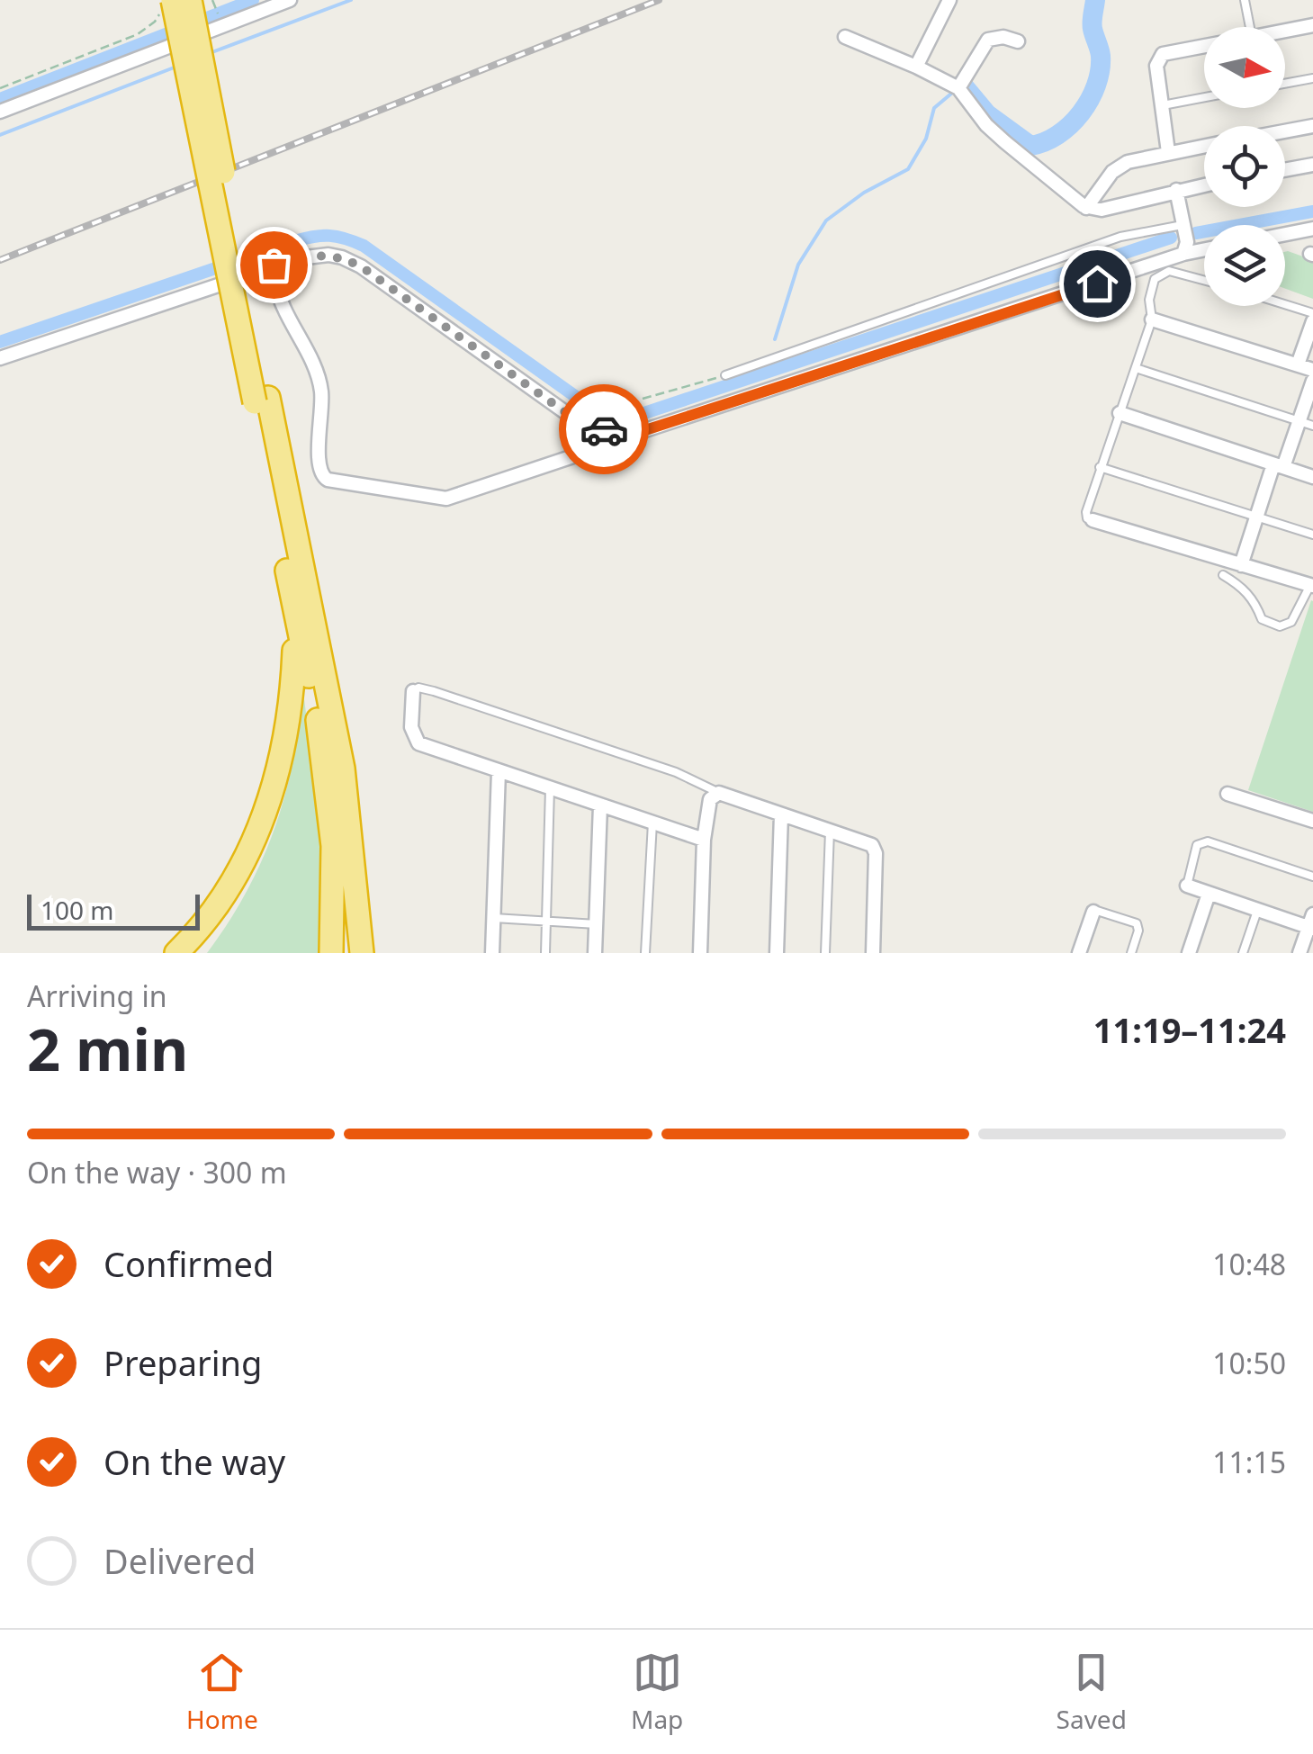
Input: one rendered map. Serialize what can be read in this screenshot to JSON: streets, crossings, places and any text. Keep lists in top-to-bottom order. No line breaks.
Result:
{"scale_bar":"100 m","north":"right","page":{"scale":"100 m","heading":["2 min","Arriving in","11:19–11:24"],"bar":"On the way · 300 m","list":[["Confirmed","10:48"],["Preparing","10:50"],["On the way","11:15"],"Delivered"],"tabs":["Home","Map","Saved"]}}
